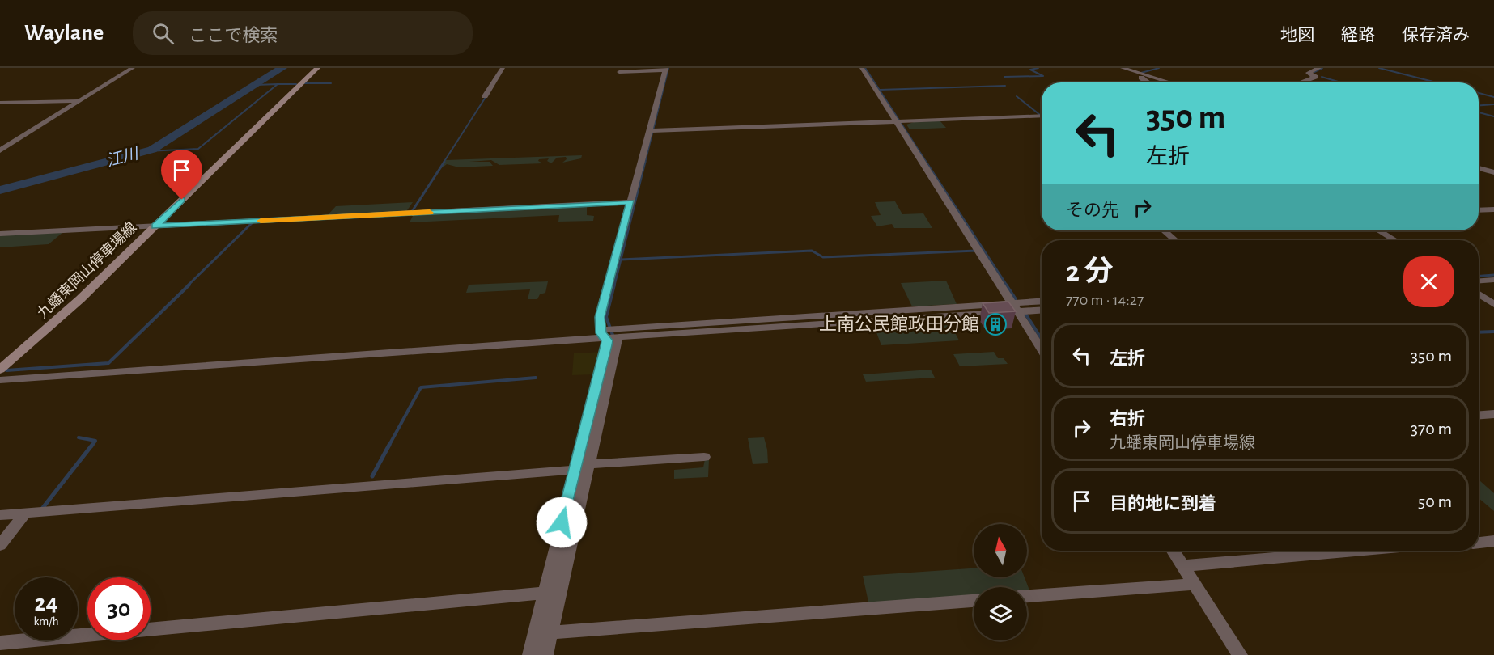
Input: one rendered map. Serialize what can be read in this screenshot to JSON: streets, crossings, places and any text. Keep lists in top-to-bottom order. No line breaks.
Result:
{"streets":{"main road":["九蟠東岡山停車場線"]},"water":["江川"],"places":{"building":["上南公民館政田分館"]},"north":"top","page":{"header":"Waylane","search":"ここで検索","nav":["地図","経路","保存済み"],"turn":["350 m","左折"],"then":"その先","heading":["2 分","770 m · 14:27"],"list":[{"name":"左折","value":"350 m"},{"name":"右折","note":"九蟠東岡山停車場線","value":"370 m"},{"name":"目的地に到着","value":"50 m"}],"speed":"24 km/h","limit":"30"}}
